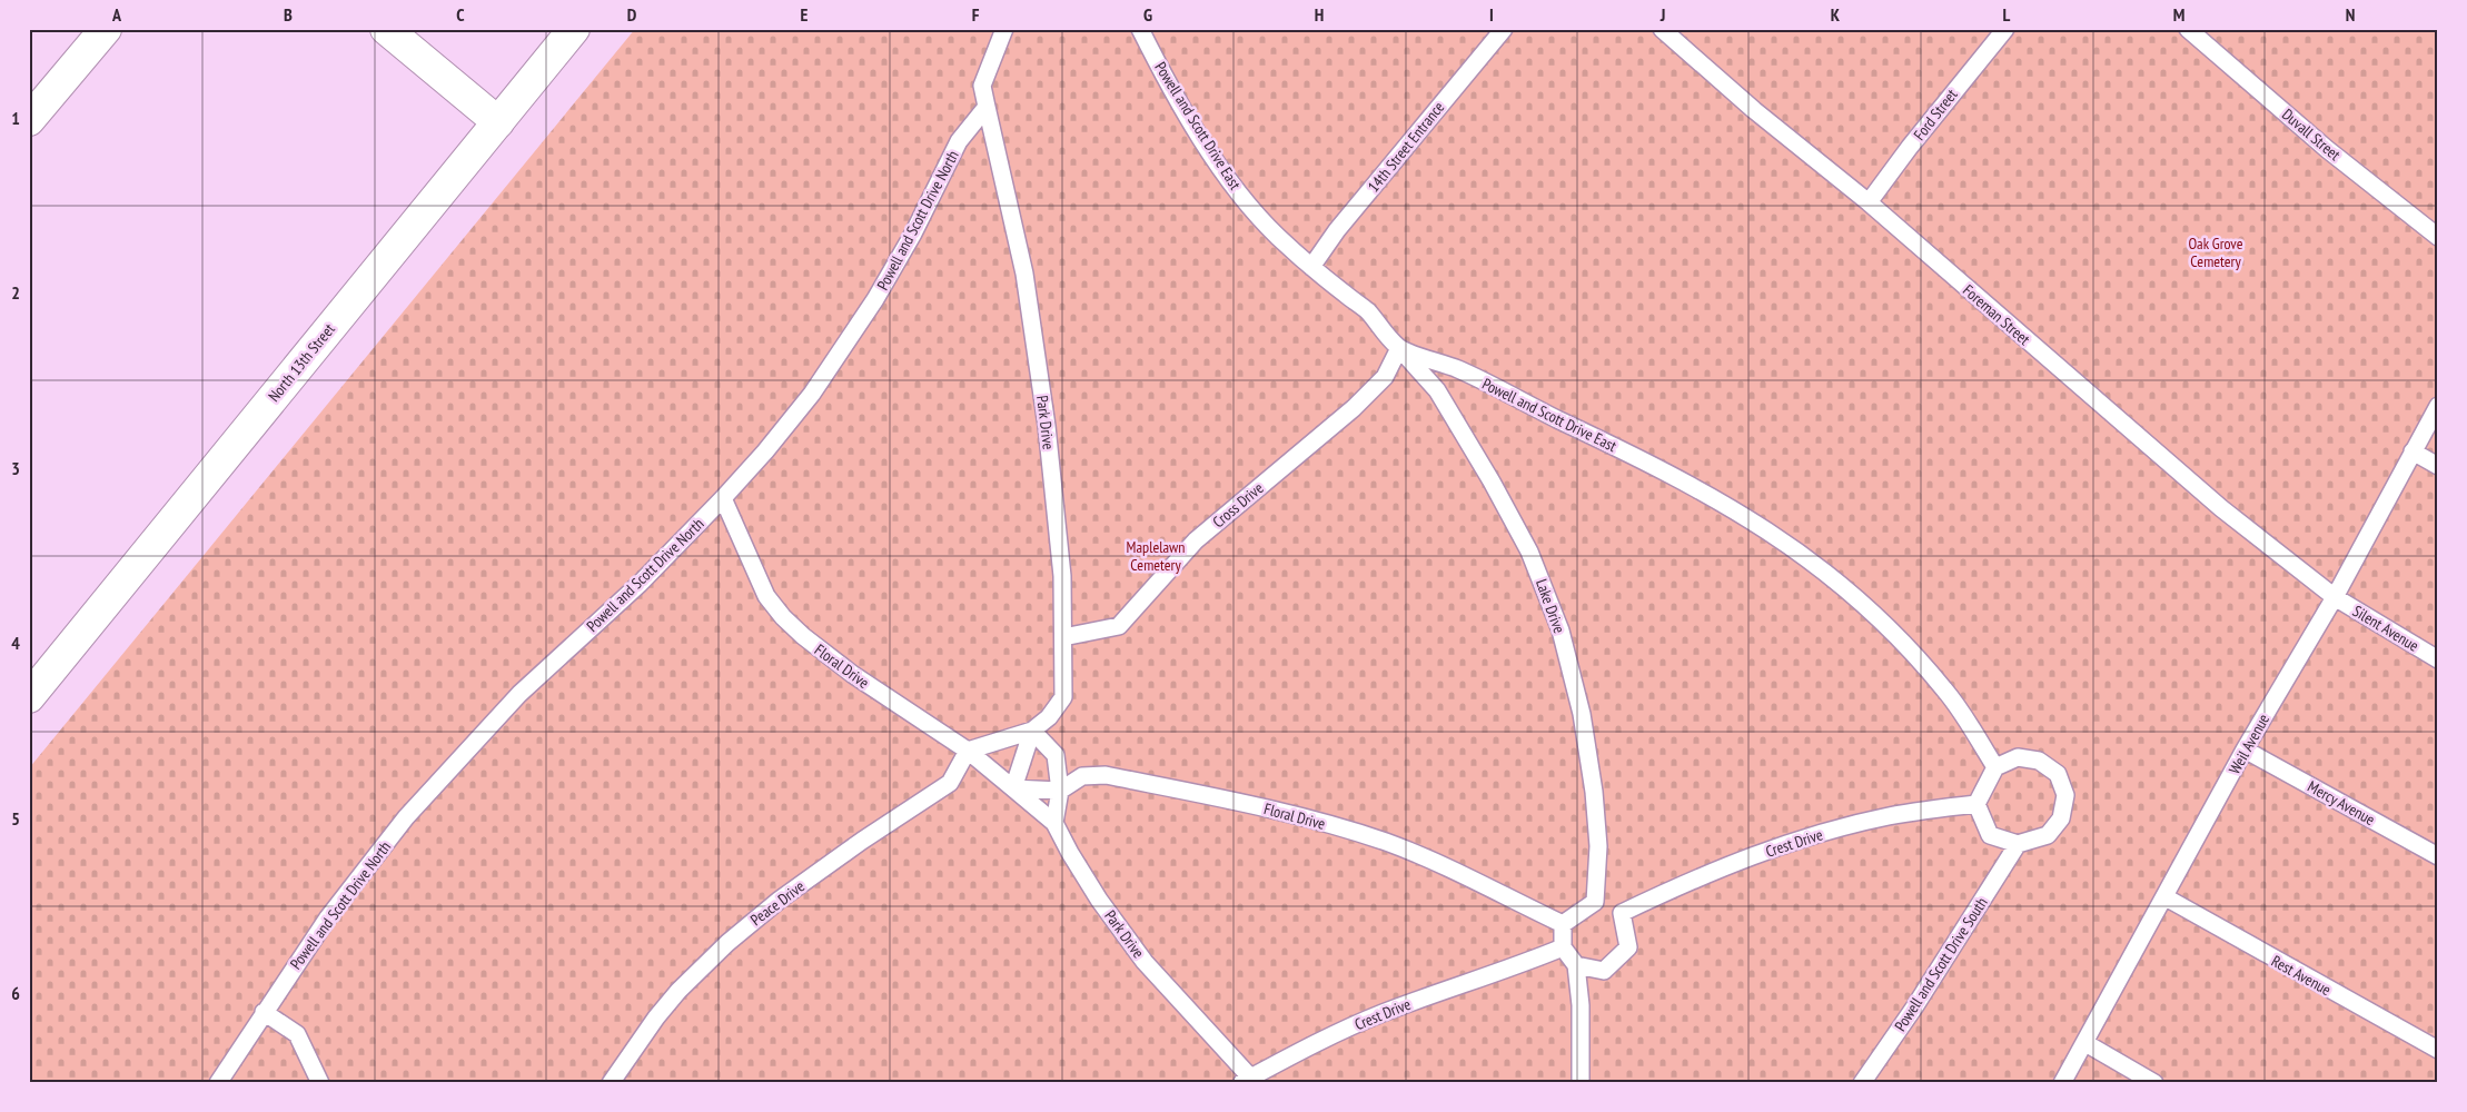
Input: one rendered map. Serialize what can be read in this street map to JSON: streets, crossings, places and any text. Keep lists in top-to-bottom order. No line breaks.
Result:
{"streets":{"main road":["North 13th Street"],"lane":["Ford Street","Powell and Scott Drive East","Duvall Street","14th Street Entrance","Powell and Scott Drive North","Foreman Street","Park Drive","Cross Drive","Lake Drive","Silent Avenue","Floral Drive","Weil Avenue","Mercy Avenue","Crest Drive","Peace Drive","Powell and Scott Drive South","Rest Avenue"]},"crossings":[["Ford Street","Foreman Street"],["Powell and Scott Drive East","14th Street Entrance"],["Powell and Scott Drive East","Cross Drive"],["Powell and Scott Drive East","Lake Drive"],["Powell and Scott Drive East","Crest Drive"],["Powell and Scott Drive East","Powell and Scott Drive South"],["Powell and Scott Drive North","Park Drive"],["Powell and Scott Drive North","Floral Drive"],["Foreman Street","Silent Avenue"],["Foreman Street","Weil Avenue"],["Park Drive","Cross Drive"],["Park Drive","Floral Drive"],["Park Drive","Crest Drive"],["Cross Drive","Lake Drive"],["Lake Drive","Floral Drive"],["Lake Drive","Crest Drive"],["Silent Avenue","Weil Avenue"],["Floral Drive","Crest Drive"],["Floral Drive","Peace Drive"],["Weil Avenue","Mercy Avenue"],["Weil Avenue","Rest Avenue"],["Crest Drive","Powell and Scott Drive South"]],"parks":["Oak Grove Cemetery","Maplelawn Cemetery"],"grid":{"columns":["A","B","C","D","E","F","G","H","I","J","K","L","M","N"],"rows":["1","2","3","4","5","6"]}}
